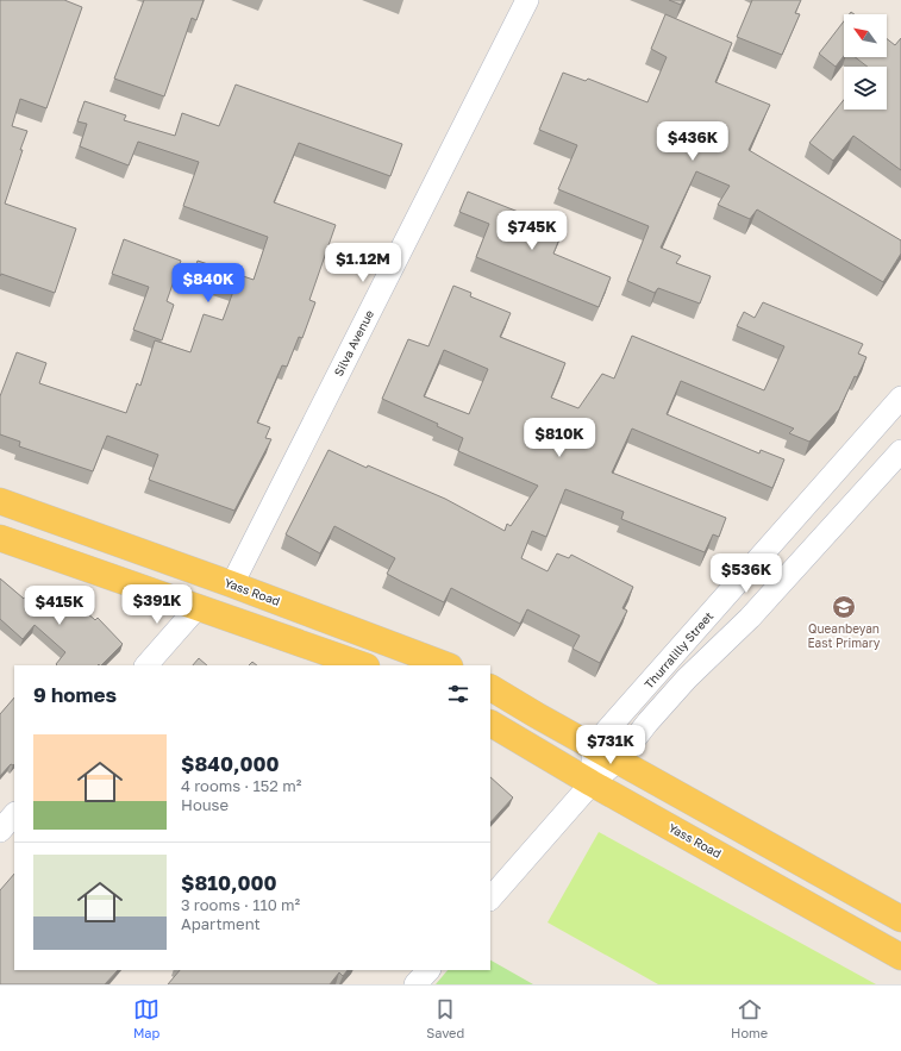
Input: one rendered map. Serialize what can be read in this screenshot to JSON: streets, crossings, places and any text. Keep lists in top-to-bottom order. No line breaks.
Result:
{"streets":{"main road":["Yass Road"],"street":["Silva Avenue","Thurralilly Street"]},"crossings":[["Silva Avenue","Yass Road"],["Yass Road","Thurralilly Street"]],"places":{"school or university":["Queanbeyan East Primary"]},"north":"top left","page":{"price":["$436K","$745K","$1.12M","$840K","$810K","$536K","$391K","$415K","$731K"],"heading":"9 homes","list":[{"name":"$840,000","note":"4 rooms · 152 m² · House"},{"name":"$810,000","note":"3 rooms · 110 m² · Apartment"}],"tabs":["Map","Saved","Home"]}}
